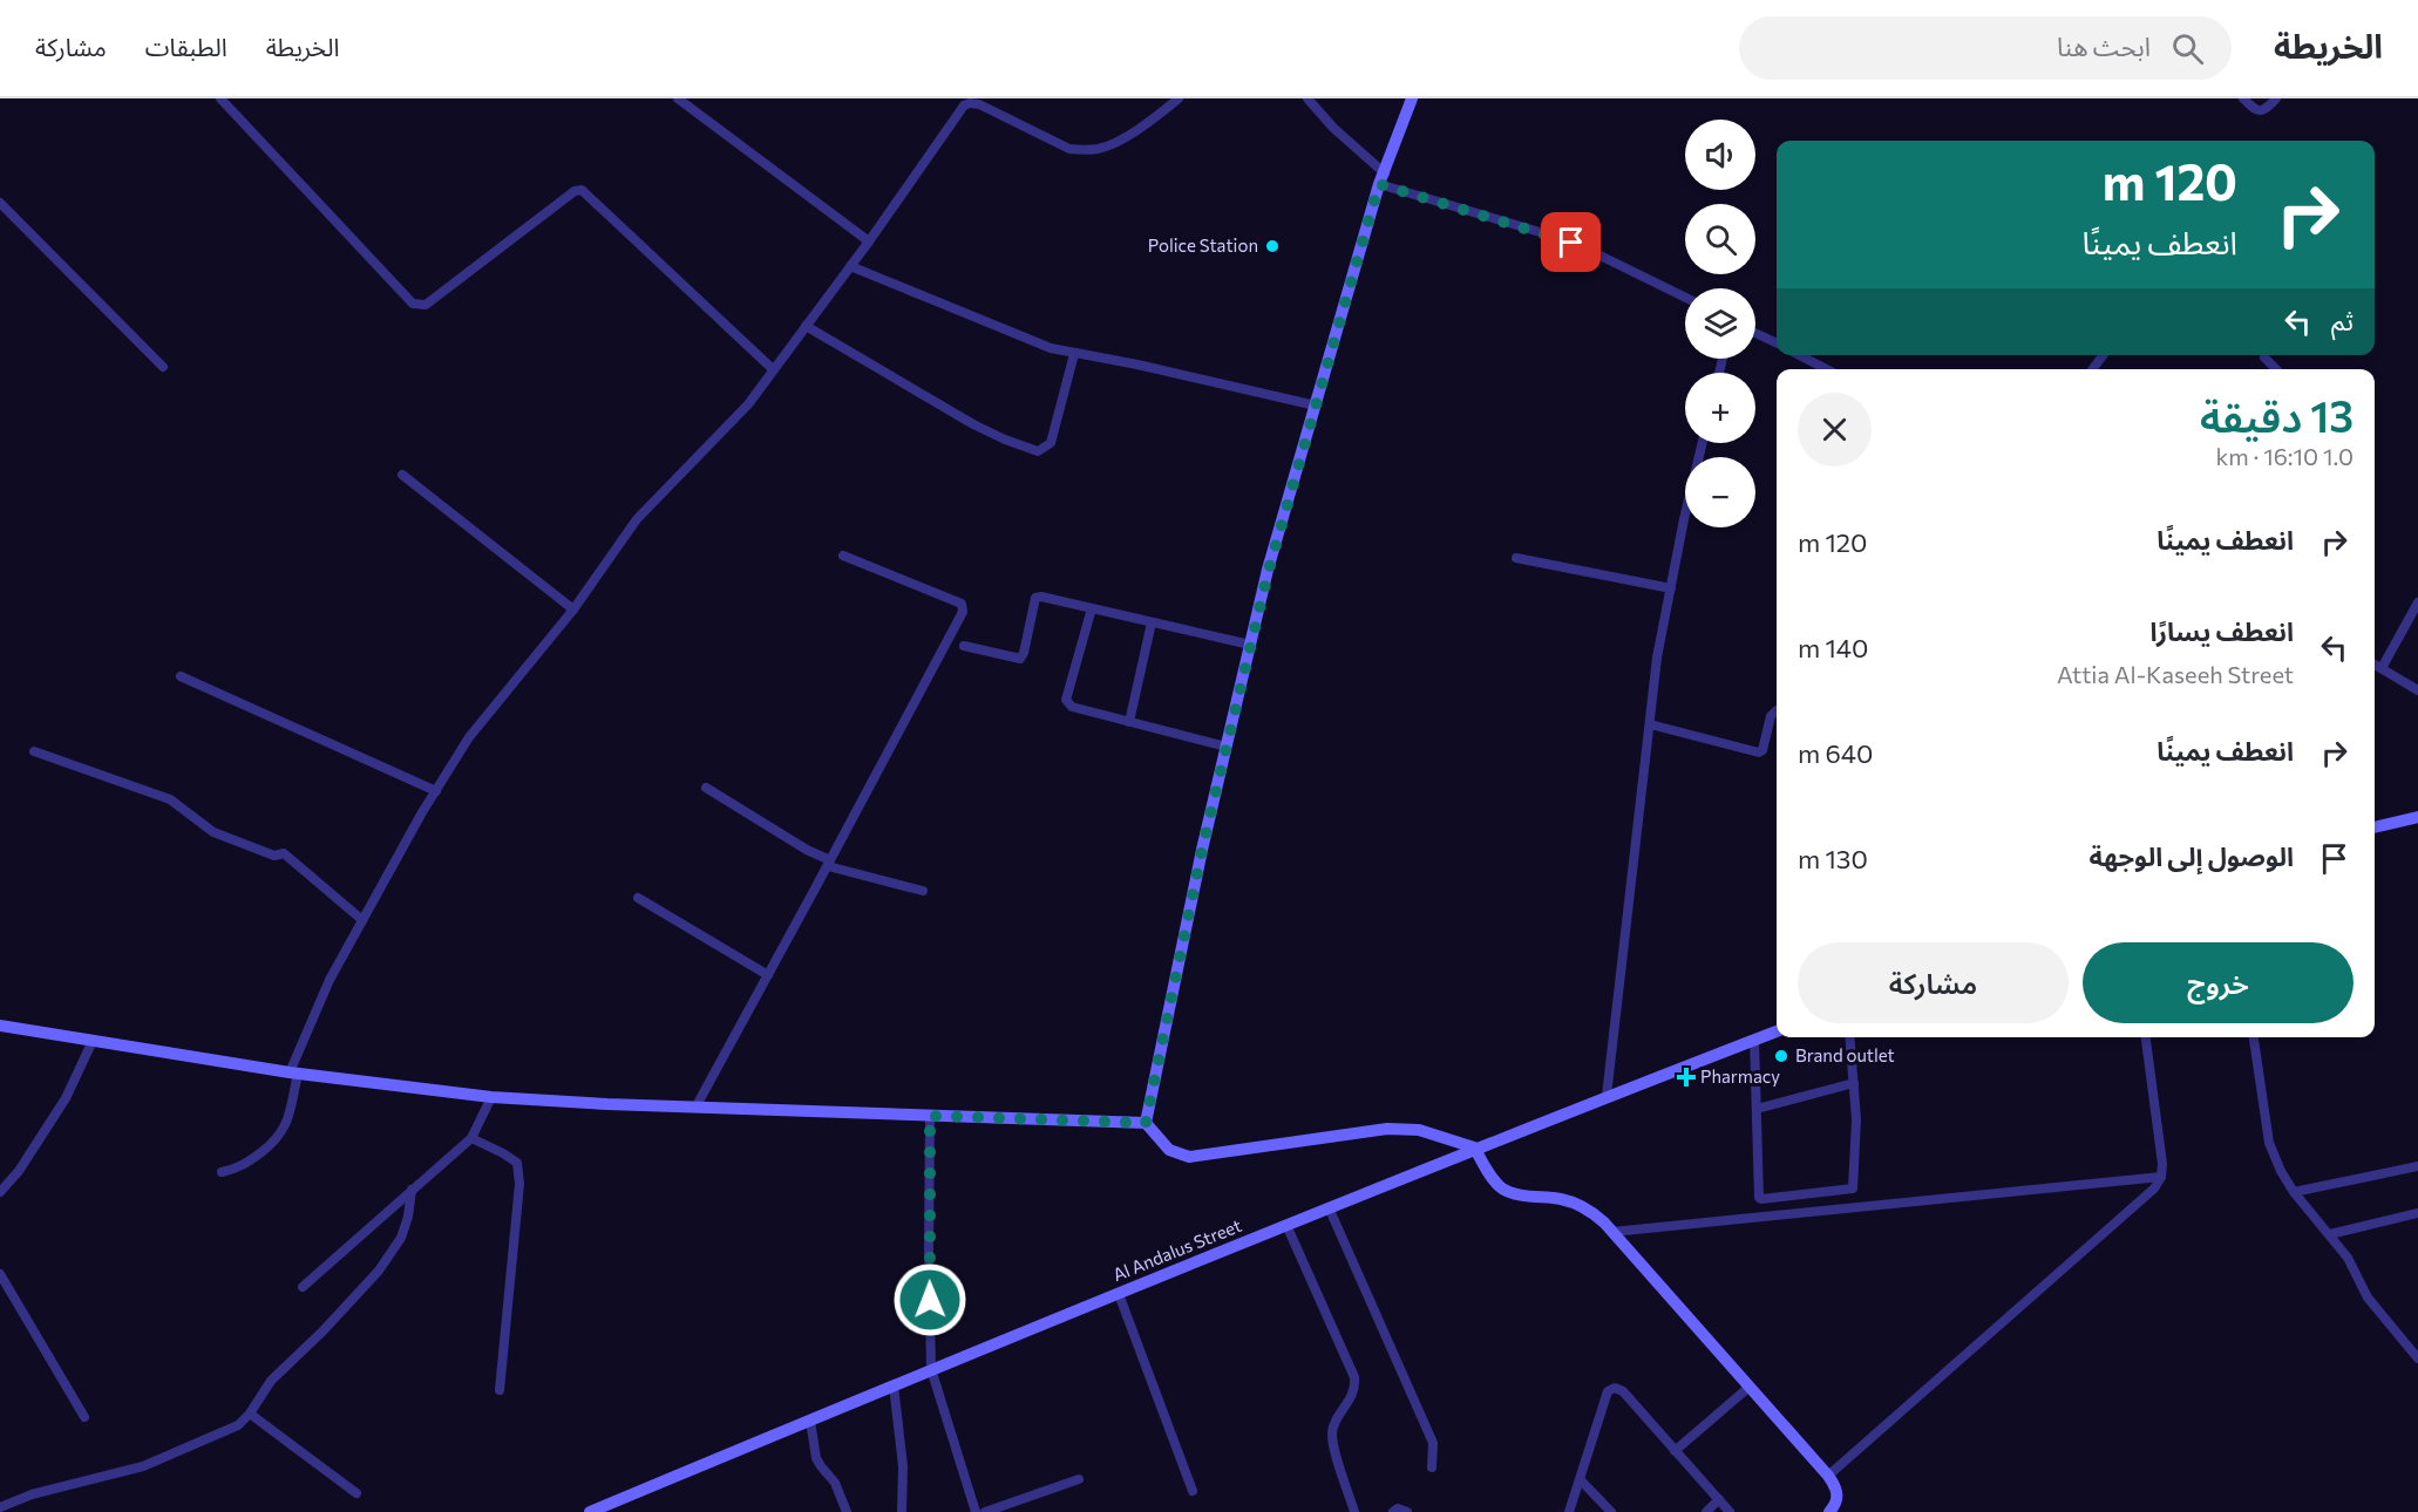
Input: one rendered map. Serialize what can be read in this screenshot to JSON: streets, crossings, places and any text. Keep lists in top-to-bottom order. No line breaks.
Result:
{"streets":{"main road":["Al Andalus Street"]},"places":{"other":["Police Station","Brand outlet"],"health":["Pharmacy"]},"page":{"header":"الخريطة","search":"ابحث هنا","nav":["الخريطة","الطبقات","مشاركة"],"map_buttons":["+","−"],"turn":["120 m","انعطف يمينًا"],"then":"ثم","heading":["13 دقيقة","1.0 km · 16:10"],"list":[{"name":"انعطف يمينًا","value":"120 m"},{"name":"انعطف يسارًا","note":"Attia Al-Kaseeh Street","value":"140 m"},{"name":"انعطف يمينًا","value":"640 m"},{"name":"الوصول إلى الوجهة","value":"130 m"}],"buttons":["خروج","مشاركة"]}}
